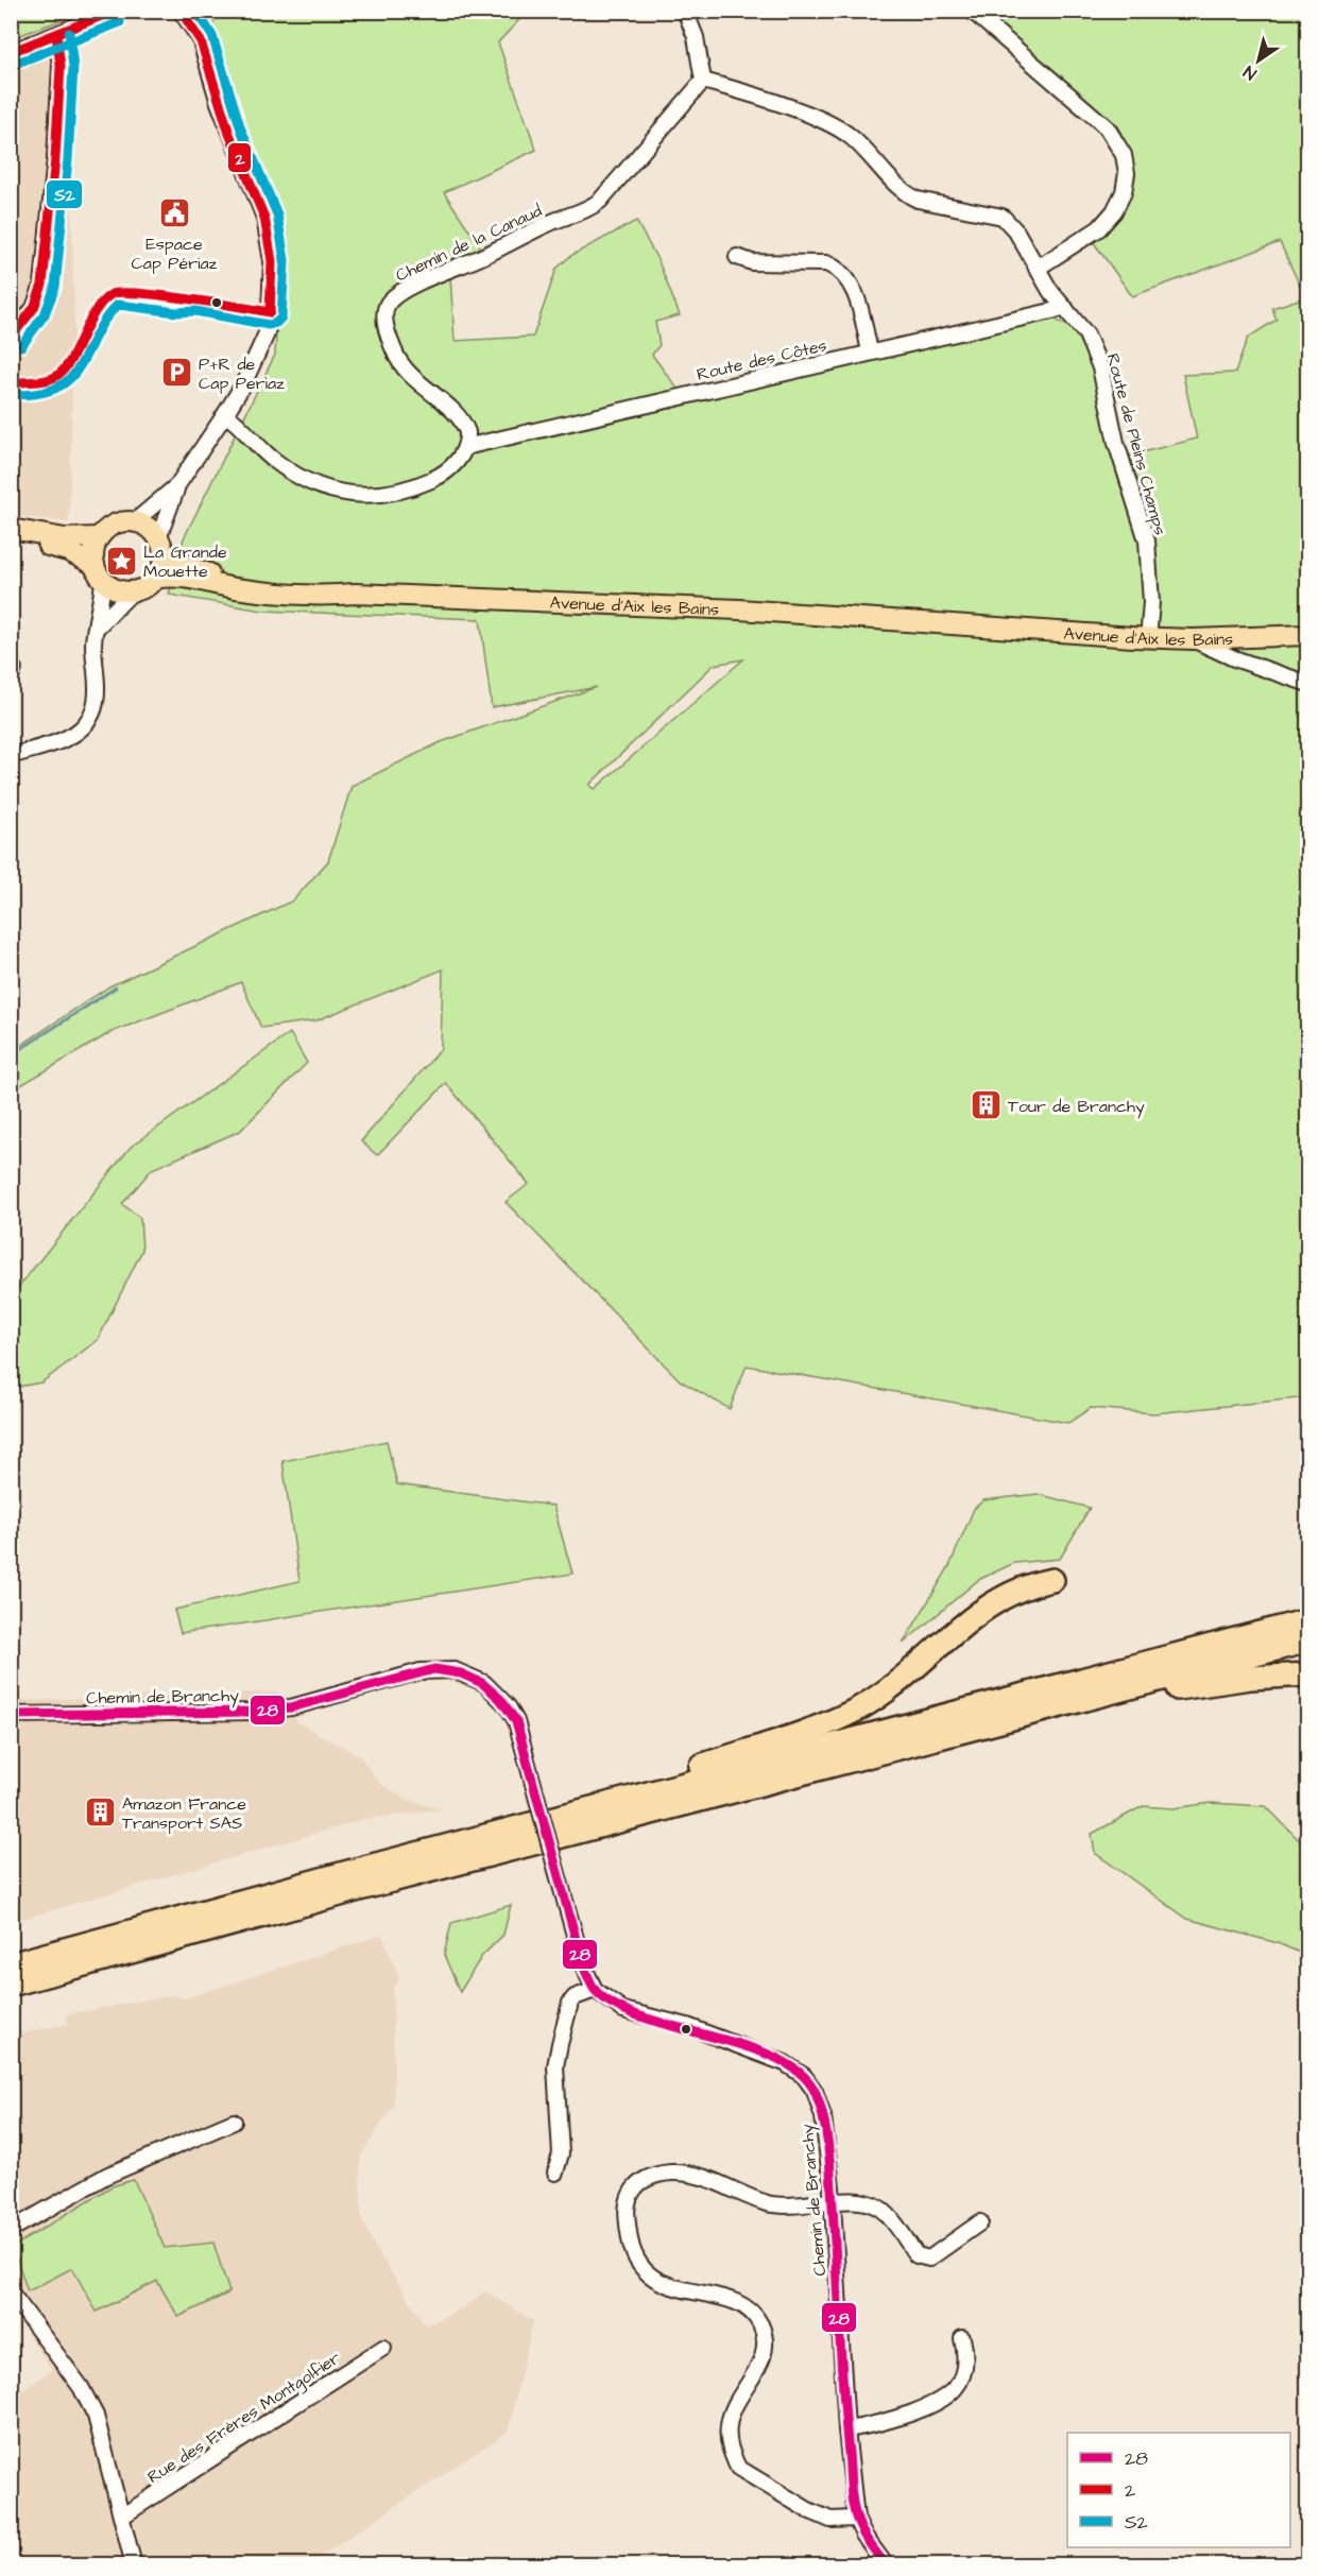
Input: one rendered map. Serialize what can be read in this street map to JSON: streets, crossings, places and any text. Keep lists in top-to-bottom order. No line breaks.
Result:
{"streets":{"main road":["Avenue d'Aix les Bains"],"street":["Chemin de la Canaud","Route des Côtes","Route de Pleins Champs","Chemin de Branchy","Rue des Frères Montgolfier"]},"crossings":[["Chemin de la Canaud","Route des Côtes"],["Chemin de la Canaud","Route de Pleins Champs"],["Route des Côtes","Route de Pleins Champs"],["Route de Pleins Champs","Avenue d'Aix les Bains"]],"places":{"public building":["Espace Cap Périaz"],"parking":["P+R de Cap Periaz"],"place":["La Grande Mouette"],"building":["Tour de Branchy","Amazon France Transport SAS"]},"lines":["transit line 2","transit line S2","transit line 28"],"legend":["28","2","S2"],"north":"bottom left"}
